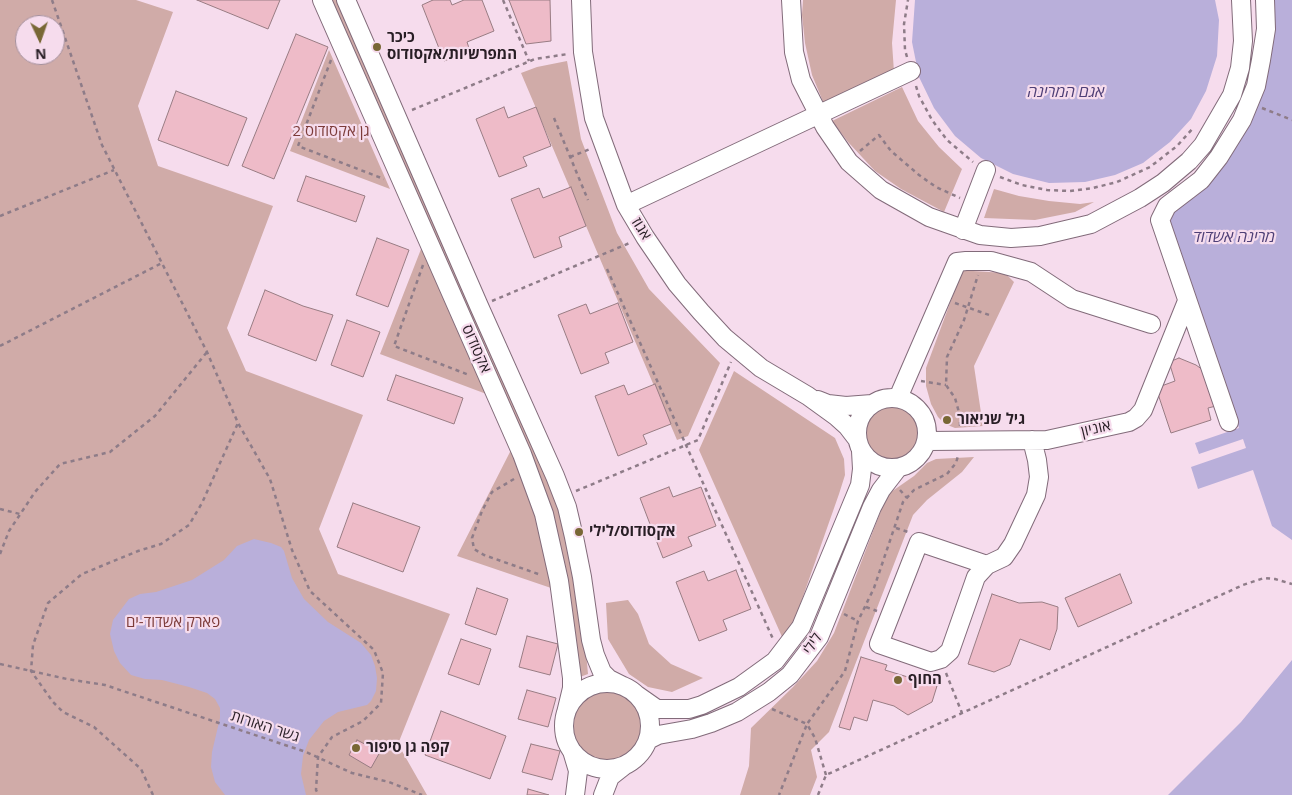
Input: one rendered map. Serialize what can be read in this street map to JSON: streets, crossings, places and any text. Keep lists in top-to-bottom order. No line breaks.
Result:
{"streets":{"street":["אגוז","אקסודוס","אוניון","לילי"],"path":["גשר האורות"]},"crossings":[["אגוז","אוניון"],["אגוז","לילי"],["אקסודוס","לילי"],["אוניון","לילי"]],"water":["אגם המרינה","מרינה אשדוד"],"parks":["גן אקסודוס 2","פארק אשדוד-ים"],"places":["כיכר המפרשיות/אקסודוס","גיל שניאור","אקסודוס/לילי","החוף","קפה גן סיפור"],"north":"bottom"}
